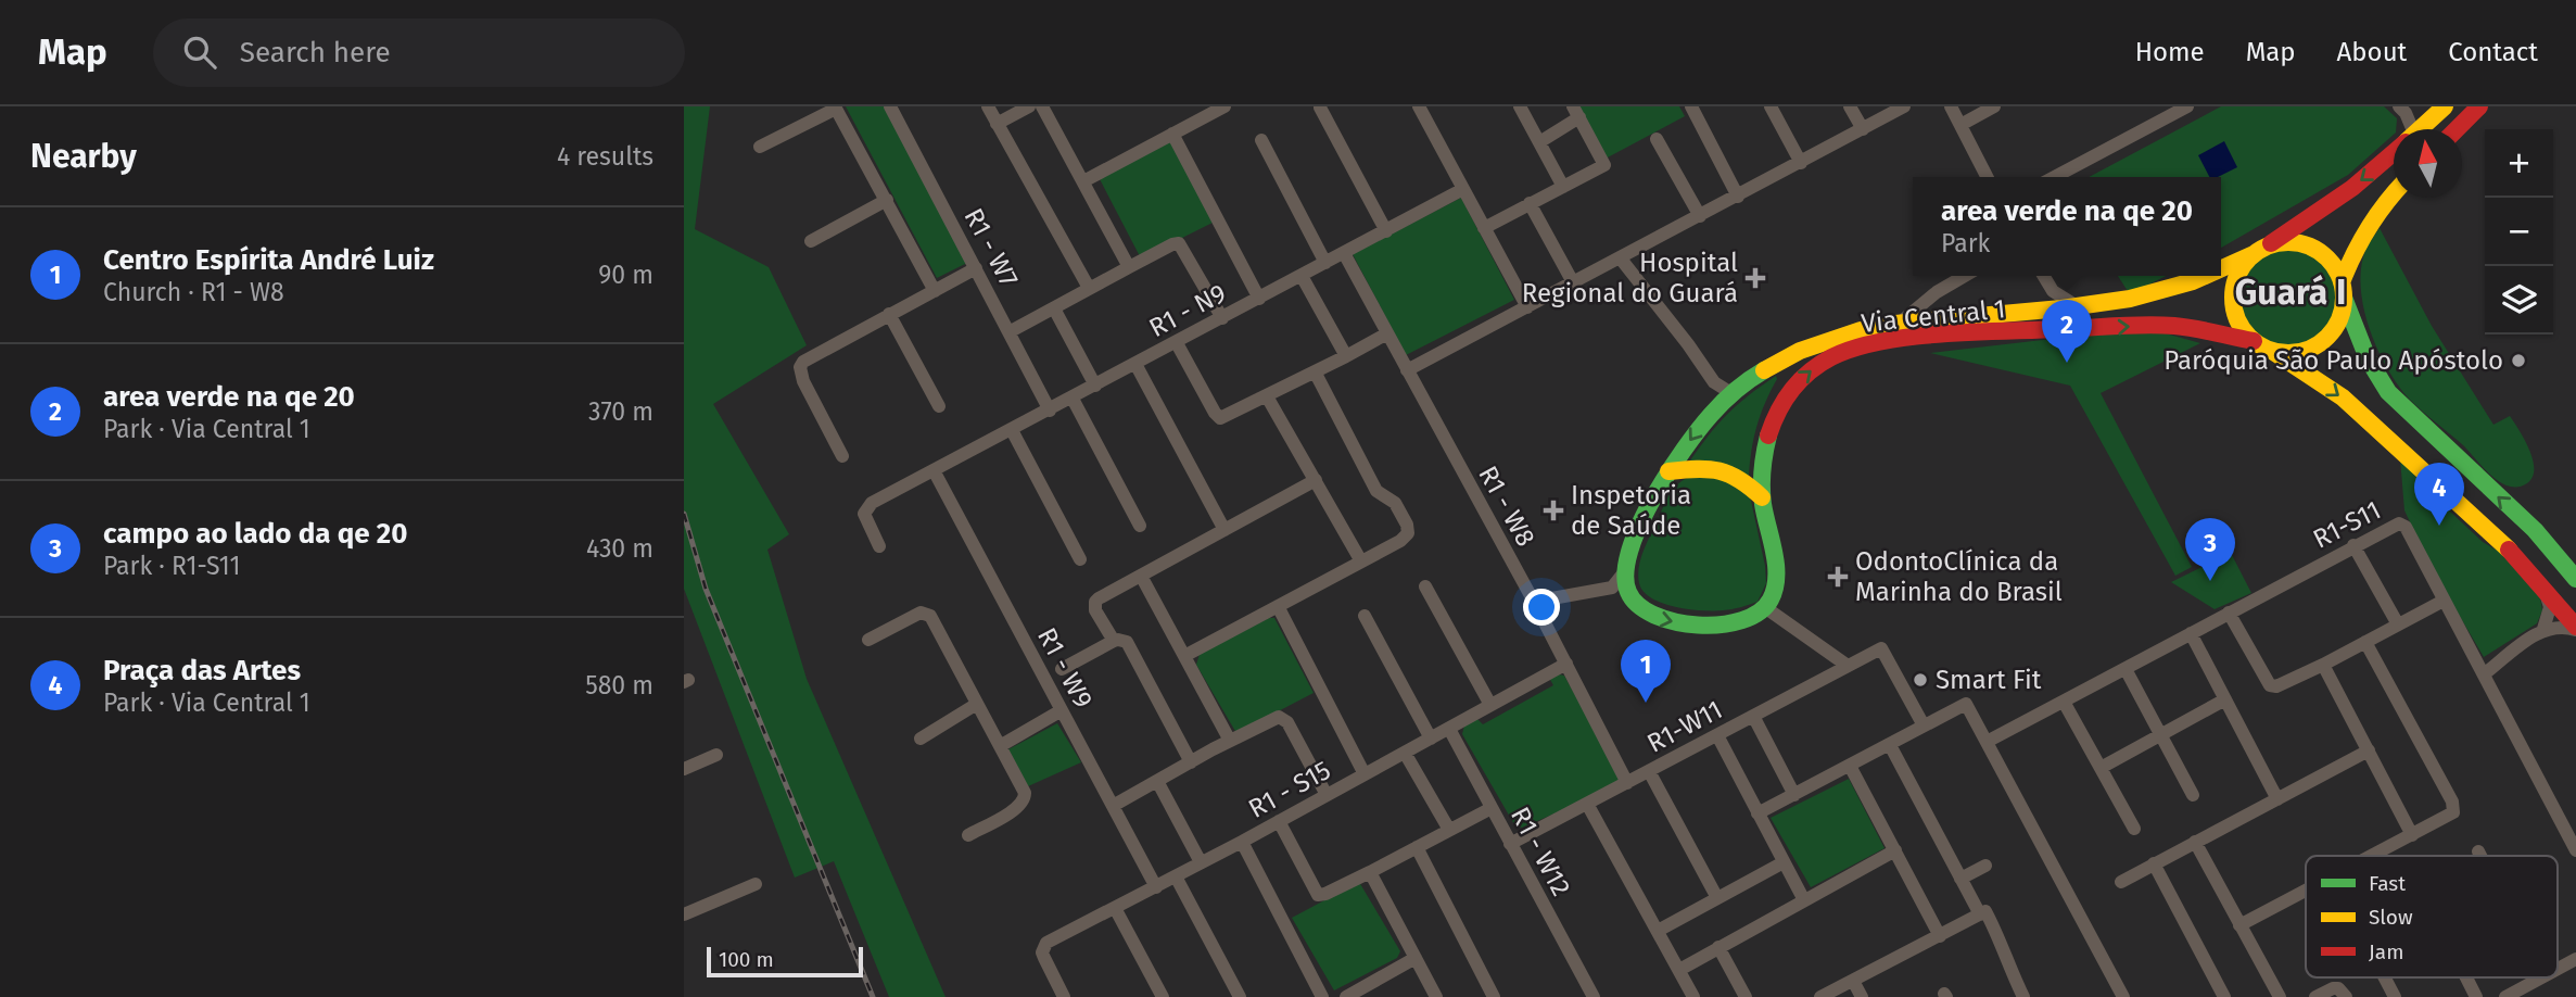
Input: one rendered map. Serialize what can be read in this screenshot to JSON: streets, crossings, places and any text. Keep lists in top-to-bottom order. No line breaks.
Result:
{"streets":{"street":["R1 - W7","R1 - N9","Via Central 1","R1 - W8","R1-S11","R1 - W9","R1-W11","R1 - S15","R1 - W12"]},"crossings":[["R1 - W7","R1 - N9"],["R1 - N9","R1 - W8"],["R1 - N9","R1 - W9"],["R1 - W8","R1-W11"],["R1 - W8","R1 - S15"],["R1 - W9","R1 - S15"],["R1-W11","R1 - W12"],["R1 - S15","R1 - W12"]],"districts":["Guará I"],"places":{"health":["Hospital Regional do Guará","Inspetoria de Saúde","OdontoClínica da Marinha do Brasil"],"other":["Paróquia São Paulo Apóstolo","Smart Fit"]},"legend":["Fast","Slow","Jam"],"scale_bar":"100 m","north":"top","page":{"header":"Map","search":"Search here","nav":["Home","Map","About","Contact"],"heading":["Nearby","4 results"],"map_buttons":["+","−"],"popup":["area verde na qe 20","Park"],"list":[{"mark":"1","name":"Centro Espírita André Luiz","note":"Church · R1 - W8","value":"90 m"},{"mark":"2","name":"area verde na qe 20","note":"Park · Via Central 1","value":"370 m"},{"mark":"3","name":"campo ao lado da qe 20","note":"Park · R1-S11","value":"430 m"},{"mark":"4","name":"Praça das Artes","note":"Park · Via Central 1","value":"580 m"}],"pins":["2","4","3","1"],"scale":"100 m"}}
